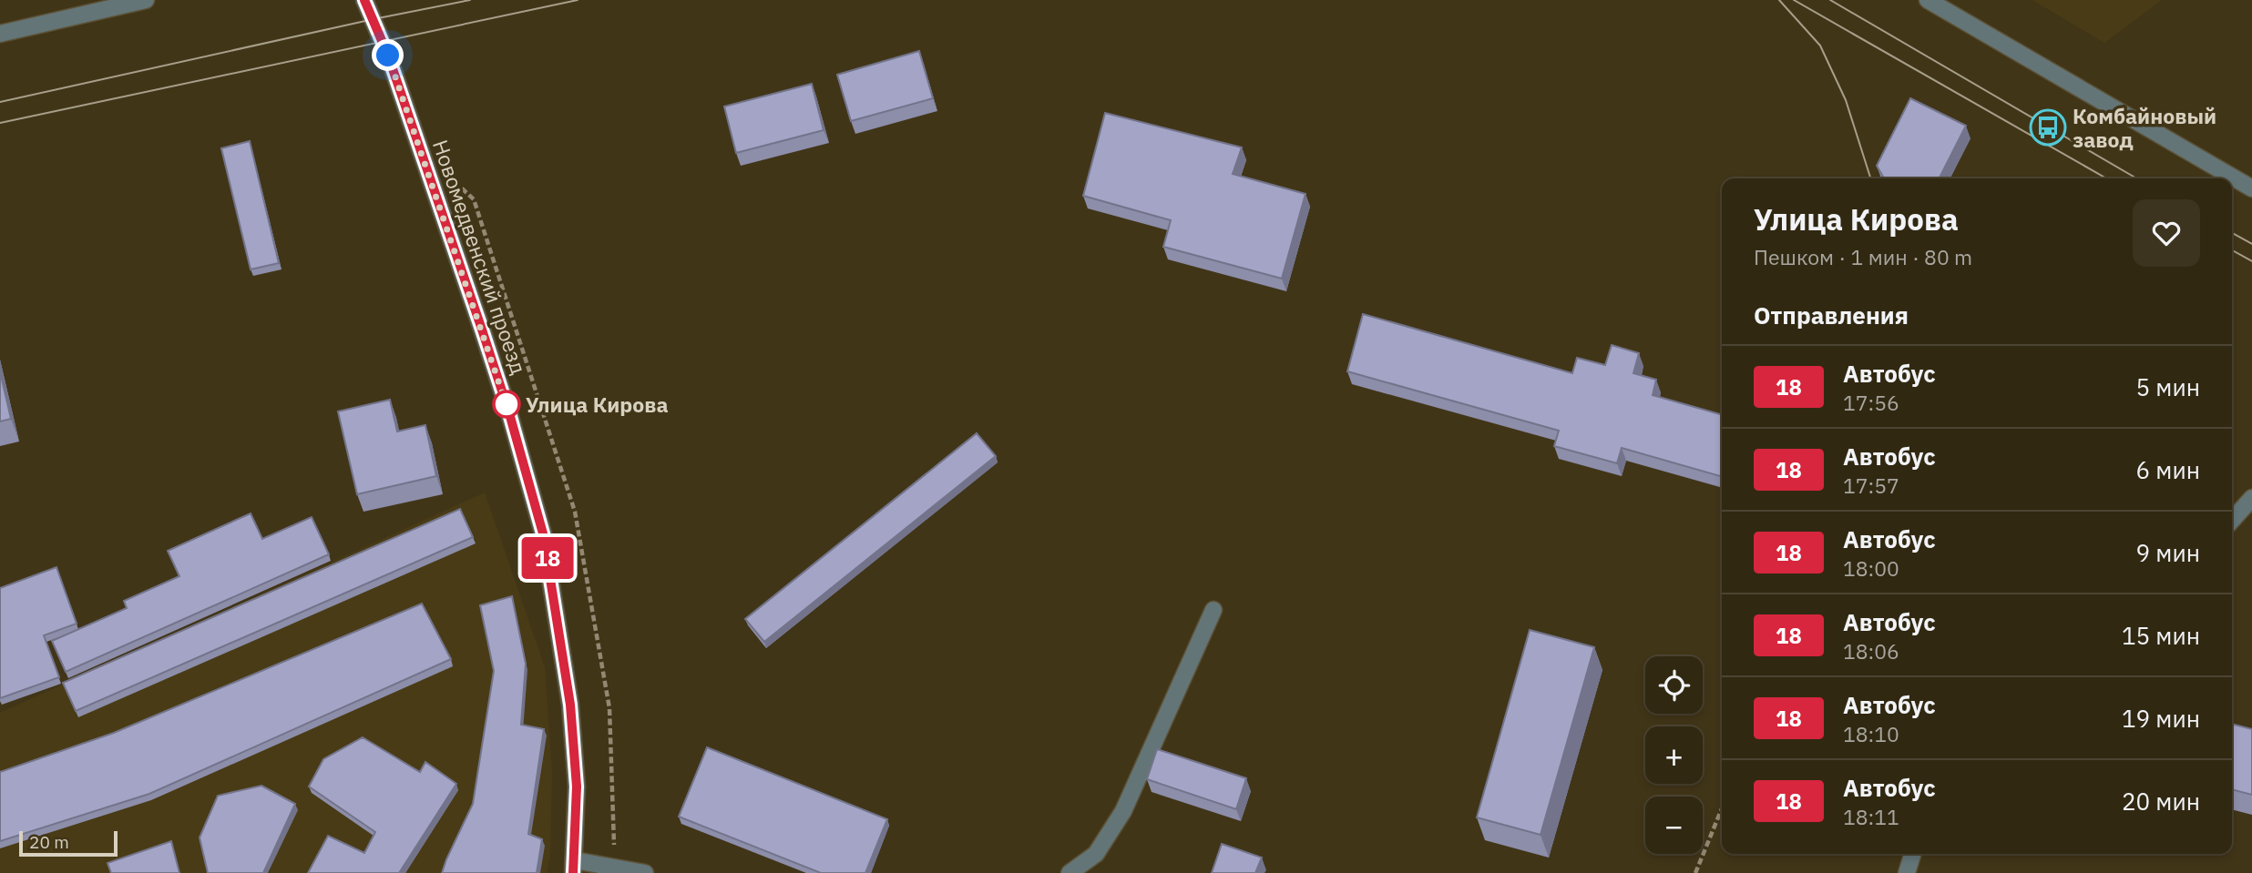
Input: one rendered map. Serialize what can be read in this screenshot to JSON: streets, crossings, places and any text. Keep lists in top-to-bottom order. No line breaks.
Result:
{"streets":{"street":["Новомедвенский проезд"]},"places":{"bus stop":["Комбайновый завод"],"other":["Улица Кирова"]},"lines":["bus line 18"],"scale_bar":"20 m","page":{"on_map":"18","heading":[["Улица Кирова","Пешком · 1 мин · 80 m"],"Отправления"],"list":[{"mark":"18","name":"Автобус","note":"17:56","value":"5 мин"},{"mark":"18","name":"Автобус","note":"17:57","value":"6 мин"},{"mark":"18","name":"Автобус","note":"18:00","value":"9 мин"},{"mark":"18","name":"Автобус","note":"18:06","value":"15 мин"},{"mark":"18","name":"Автобус","note":"18:10","value":"19 мин"},{"mark":"18","name":"Автобус","note":"18:11","value":"20 мин"}],"map_buttons":["+","−"],"scale":"20 m"}}
